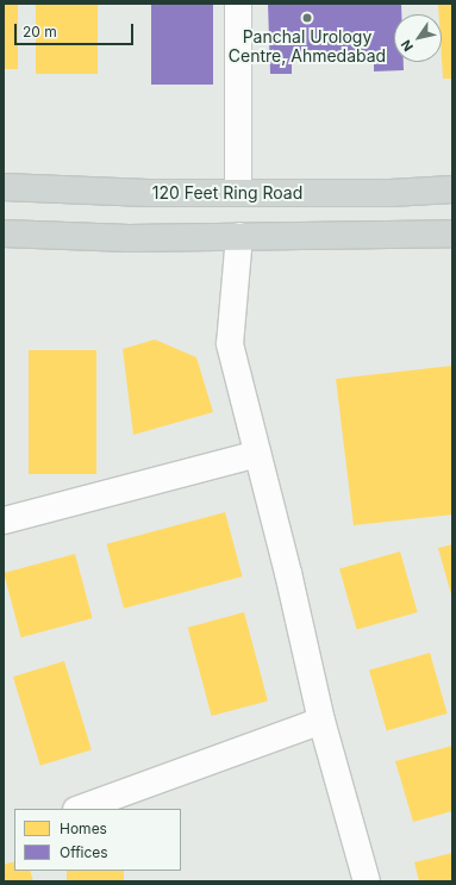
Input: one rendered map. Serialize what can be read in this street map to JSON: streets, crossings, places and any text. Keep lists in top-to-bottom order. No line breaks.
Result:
{"streets":{"main road":["120 Feet Ring Road"]},"places":["Panchal Urology Centre, Ahmedabad"],"legend":["Homes","Offices"],"scale_bar":"20 m","north":"bottom left"}
